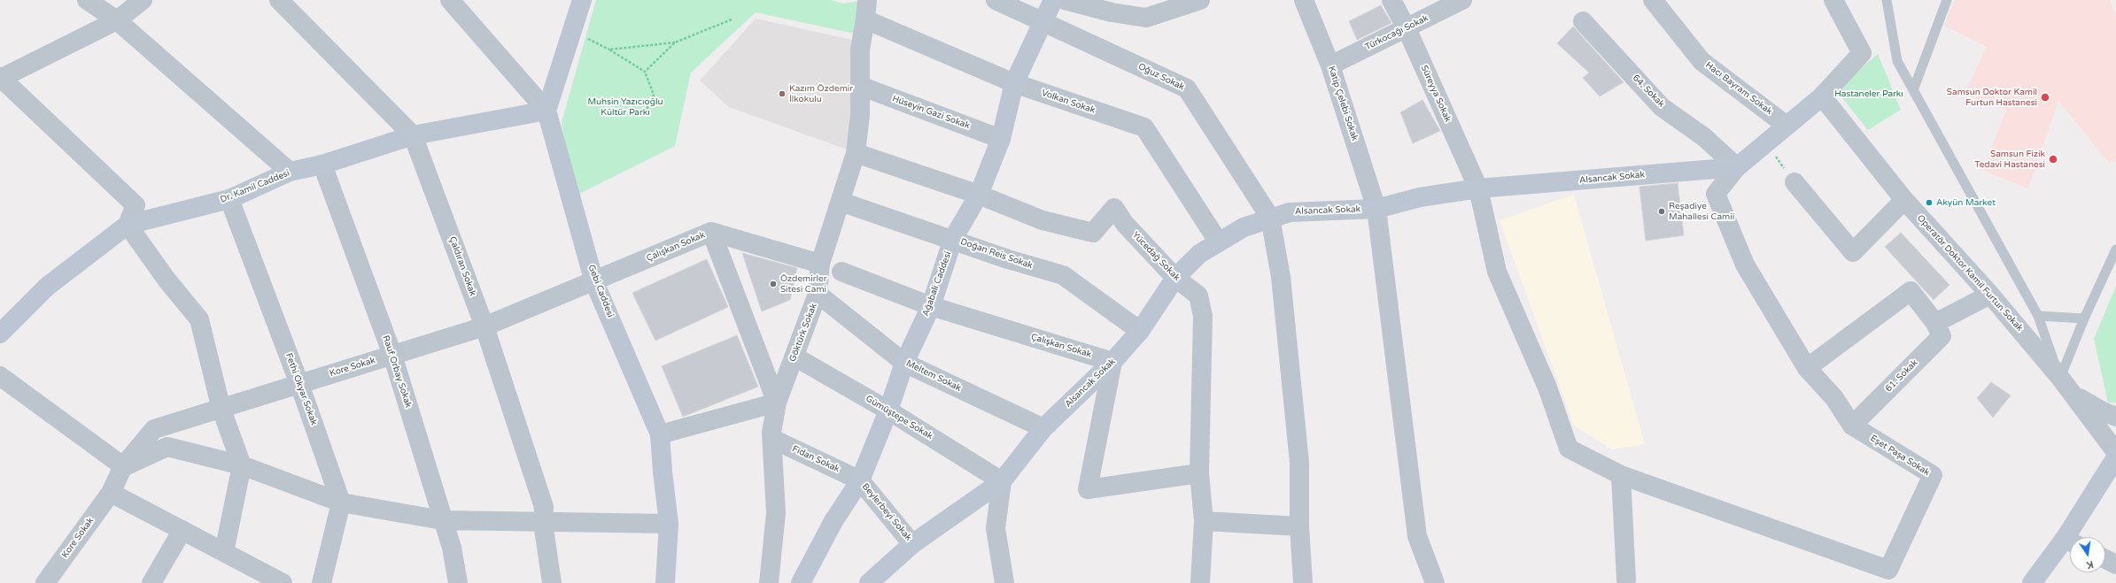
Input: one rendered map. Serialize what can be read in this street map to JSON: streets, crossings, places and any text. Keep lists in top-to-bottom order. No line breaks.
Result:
{"streets":{"street":["Türkocağı Sokak","Oğuz Sokak","Hacı Bayram Sokak","64. Sokak","Süreyya Sokak","Volkan Sokak","Katip Çelebi Sokak","Hüseyin Gazi Sokak","Alsancak Sokak","Dr. Kamil Caddesi","Çalışkan Sokak","Doğan Reis Sokak","Yücedağ Sokak","Çaldıran Sokak","Operatör Doktor Kamil Furtun Sokak","Ağabali Caddesi","Gebi Caddesi","Göktürk Sokak","Kore Sokak","Rauf Orbay Sokak","Meltem Sokak","61. Sokak","Fethi Okyar Sokak","Gümüştepe Sokak","Eşet Paşa Sokak","Fidan Sokak","Beylerbeyi Sokak"]},"crossings":[["Türkocağı Sokak","Süreyya Sokak"],["Türkocağı Sokak","Katip Çelebi Sokak"],["Oğuz Sokak","Alsancak Sokak"],["Oğuz Sokak","Ağabali Caddesi"],["64. Sokak","Alsancak Sokak"],["64. Sokak","Eşet Paşa Sokak"],["Süreyya Sokak","Alsancak Sokak"],["Süreyya Sokak","Eşet Paşa Sokak"],["Volkan Sokak","Alsancak Sokak"],["Volkan Sokak","Ağabali Caddesi"],["Volkan Sokak","Göktürk Sokak"],["Katip Çelebi Sokak","Alsancak Sokak"],["Hüseyin Gazi Sokak","Ağabali Caddesi"],["Hüseyin Gazi Sokak","Göktürk Sokak"],["Alsancak Sokak","Çalışkan Sokak"],["Alsancak Sokak","Doğan Reis Sokak"],["Alsancak Sokak","Yücedağ Sokak"],["Alsancak Sokak","Meltem Sokak"],["Alsancak Sokak","Gümüştepe Sokak"],["Alsancak Sokak","Eşet Paşa Sokak"],["Alsancak Sokak","Beylerbeyi Sokak"],["Dr. Kamil Caddesi","Çaldıran Sokak"],["Dr. Kamil Caddesi","Gebi Caddesi"],["Dr. Kamil Caddesi","Rauf Orbay Sokak"],["Dr. Kamil Caddesi","Fethi Okyar Sokak"],["Çalışkan Sokak","Ağabali Caddesi"],["Çalışkan Sokak","Gebi Caddesi"],["Çalışkan Sokak","Göktürk Sokak"],["Çalışkan Sokak","Kore Sokak"],["Doğan Reis Sokak","Ağabali Caddesi"],["Doğan Reis Sokak","Göktürk Sokak"],["Yücedağ Sokak","Ağabali Caddesi"],["Yücedağ Sokak","Göktürk Sokak"],["Çaldıran Sokak","Kore Sokak"],["Ağabali Caddesi","Meltem Sokak"],["Ağabali Caddesi","Gümüştepe Sokak"],["Ağabali Caddesi","Fidan Sokak"],["Ağabali Caddesi","Beylerbeyi Sokak"],["Gebi Caddesi","Kore Sokak"],["Göktürk Sokak","Meltem Sokak"],["Göktürk Sokak","Gümüştepe Sokak"],["Göktürk Sokak","Fidan Sokak"],["Kore Sokak","Rauf Orbay Sokak"],["Kore Sokak","Fethi Okyar Sokak"],["61. Sokak","Eşet Paşa Sokak"],["Fidan Sokak","Beylerbeyi Sokak"]],"parks":["Hastaneler Parkı","Muhsin Yazıcıoğlu Kültür Parkı"],"places":["Kazım Özdemir İlkokulu","Samsun Doktor Kamil Furtun Hastanesi","Samsun Fizik Tedavi Hastanesi","Akyün Market","Reşadiye Mahallesi Camii","Özdemirler Sitesi Cami"],"north":"bottom"}
